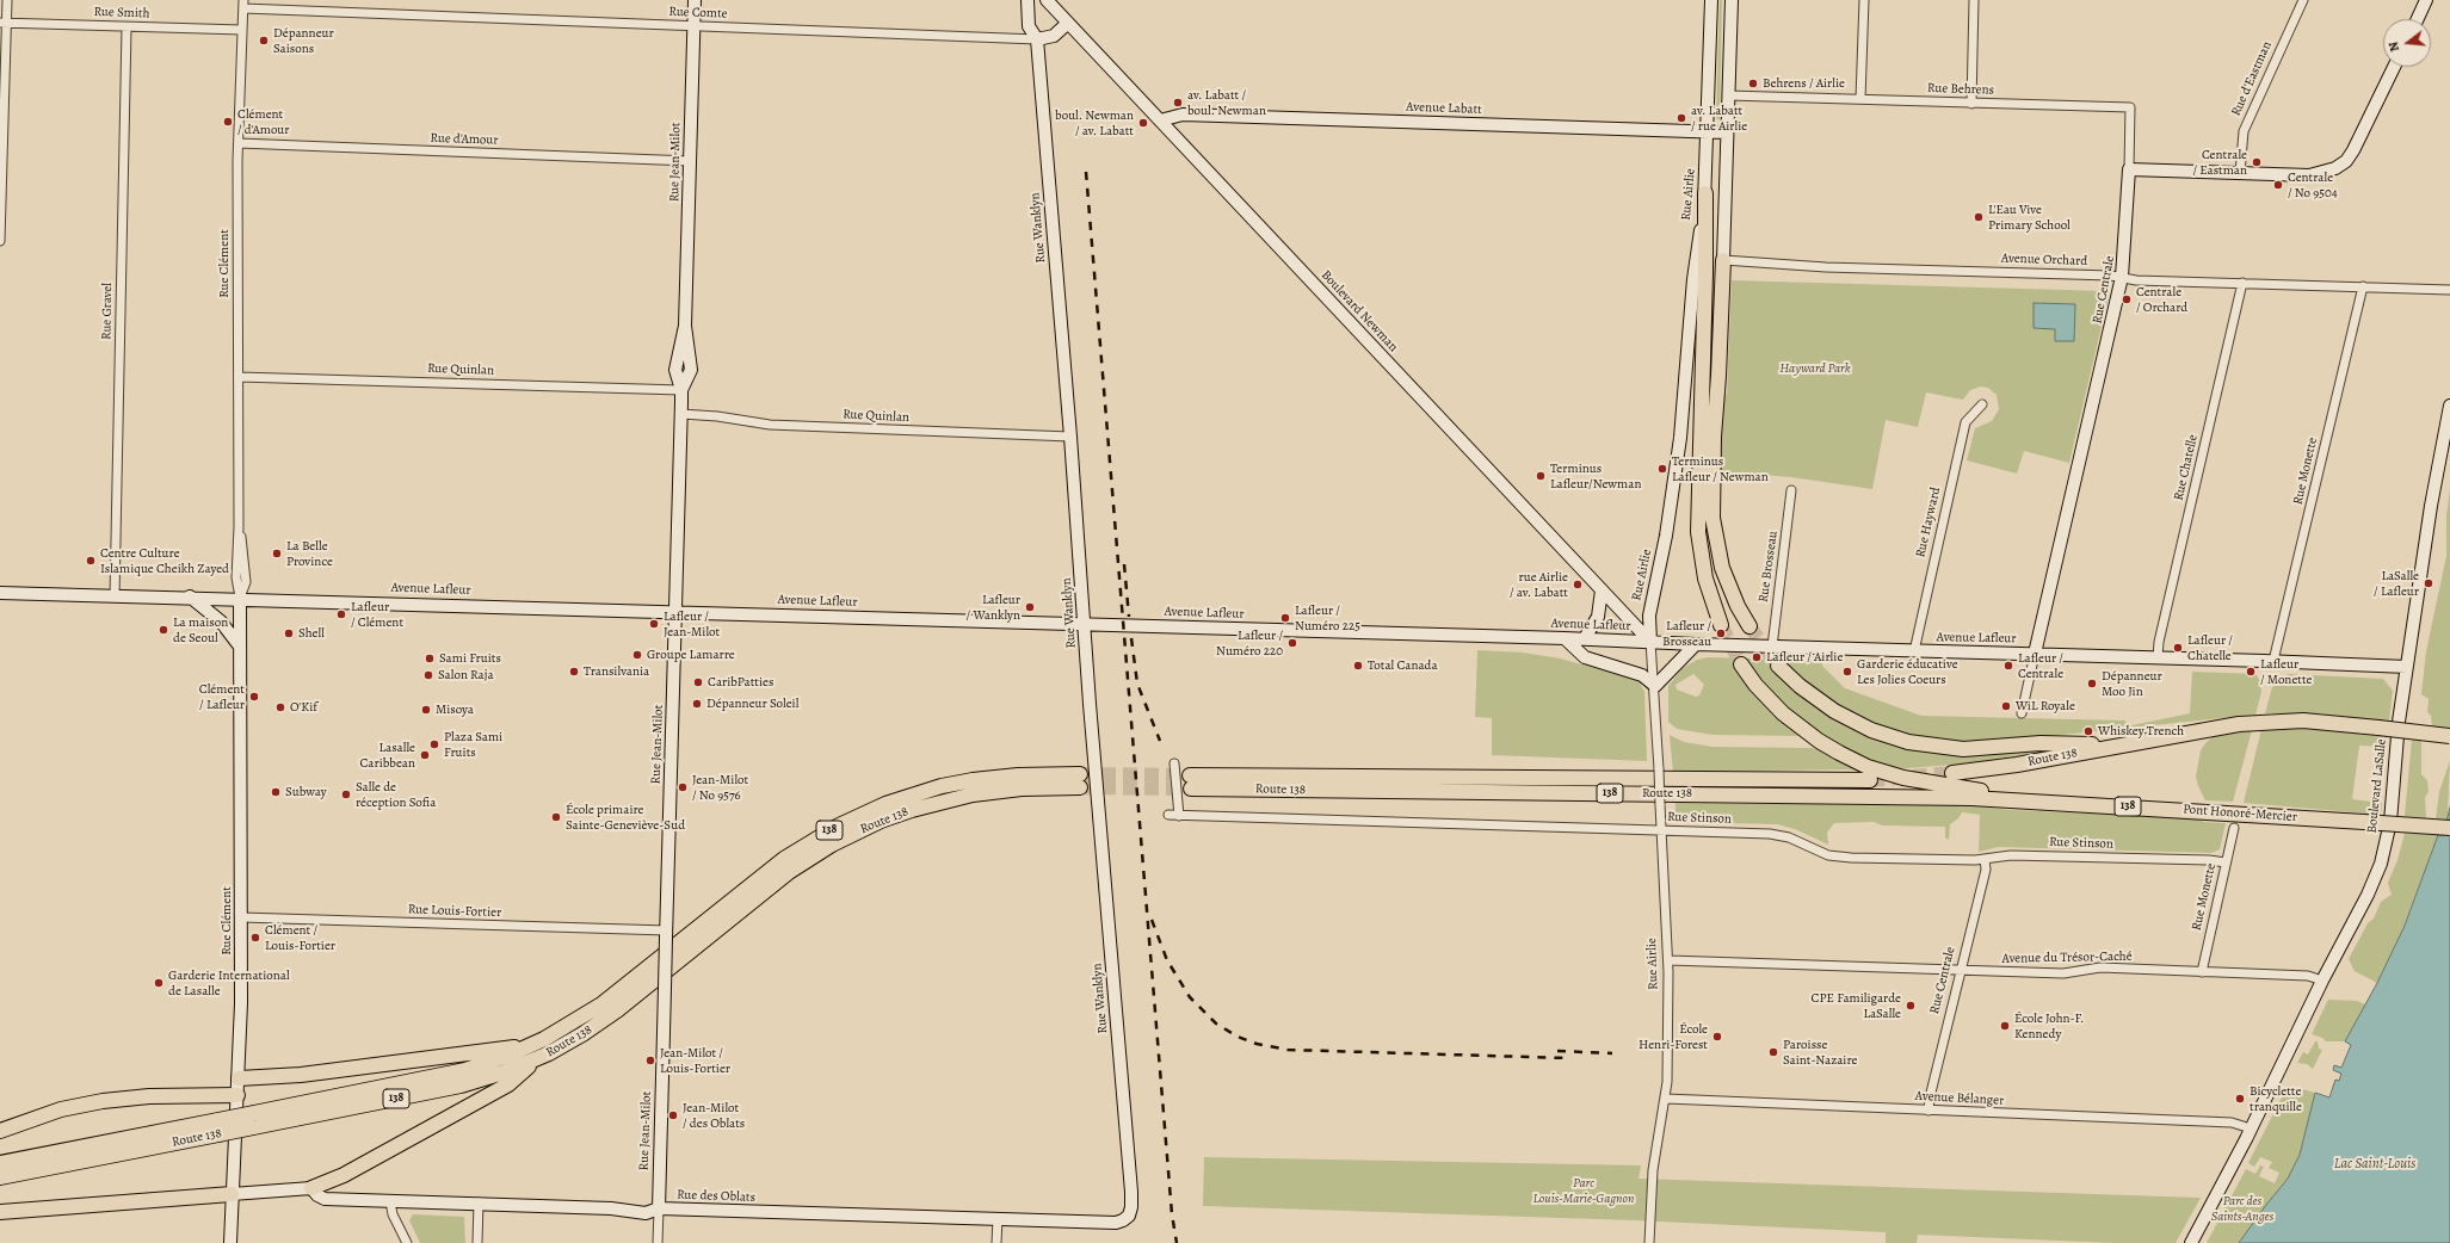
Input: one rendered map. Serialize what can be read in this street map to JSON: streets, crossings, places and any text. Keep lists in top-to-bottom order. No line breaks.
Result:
{"streets":{"highway":["Route 138","138","Pont Honoré-Mercier"],"main road":["Avenue Labatt","Rue Jean-Milot","Rue Airlie","Rue Wanklyn","Rue Clément","Rue Centrale","Boulevard Newman","Avenue Lafleur","Boulevard LaSalle","Rue des Oblats"],"street":["Rue Smith","Rue Comte","Rue d'Eastman","Rue Behrens","Rue d'Amour","Avenue Orchard","Rue Gravel","Rue Quinlan","Rue Chatelle","Rue Monette","Rue Hayward","Rue Brosseau","Rue Stinson","Rue Louis-Fortier","Avenue du Trésor-Caché","Avenue Bélanger"]},"crossings":[["Rue Smith","Rue Clément"],["Rue Smith","Rue Gravel"],["Rue Comte","Rue Jean-Milot"],["Rue Comte","Rue Wanklyn"],["Rue Comte","Rue Clément"],["Rue Behrens","Rue Centrale"],["Avenue Labatt","Rue Airlie"],["Avenue Labatt","Boulevard Newman"],["Rue d'Amour","Rue Jean-Milot"],["Rue d'Amour","Rue Clément"],["Rue Jean-Milot","Rue Quinlan"],["Rue Jean-Milot","Avenue Lafleur"],["Rue Jean-Milot","Rue Louis-Fortier"],["Rue Jean-Milot","Rue des Oblats"],["Rue Airlie","Boulevard Newman"],["Rue Airlie","Avenue Lafleur"],["Rue Airlie","Rue Stinson"],["Rue Airlie","Avenue du Trésor-Caché"],["Rue Airlie","Avenue Bélanger"],["Rue Wanklyn","Rue Quinlan"],["Rue Wanklyn","Avenue Lafleur"],["Rue Wanklyn","Rue des Oblats"],["Avenue Orchard","Rue Centrale"],["Avenue Orchard","Rue Chatelle"],["Avenue Orchard","Rue Monette"],["Rue Clément","Rue Quinlan"],["Rue Clément","Avenue Lafleur"],["Rue Clément","Rue Louis-Fortier"],["Rue Centrale","Avenue Lafleur"],["Rue Centrale","Rue Stinson"],["Rue Centrale","Avenue du Trésor-Caché"],["Rue Centrale","Avenue Bélanger"],["Rue Gravel","Avenue Lafleur"],["Boulevard Newman","Avenue Lafleur"],["Rue Chatelle","Avenue Lafleur"],["Rue Monette","Avenue Lafleur"],["Rue Monette","Rue Stinson"],["Rue Monette","Avenue du Trésor-Caché"],["Rue Hayward","Avenue Lafleur"],["Rue Brosseau","Avenue Lafleur"],["Avenue Lafleur","Boulevard LaSalle"],["Route 138","Pont Honoré-Mercier"],["Boulevard LaSalle","Avenue du Trésor-Caché"],["Boulevard LaSalle","Avenue Bélanger"]],"water":["Lac Saint-Louis"],"parks":["Hayward Park","Parc Louis-Marie-Gagnon","Parc des Saints-Anges"],"places":["Dépanneur Saisons","Behrens / Airlie","av. Labatt / boul. Newman","av. Labatt / rue Airlie","Clément / d'Amour","boul. Newman / av. Labatt","Centrale / Eastman","Centrale / No 9504","L'Eau Vive Primary School","Centrale / Orchard","Terminus Lafleur / Newman","Terminus Lafleur/Newman","La Belle Province","Centre Culture Islamique Cheikh Zayed","LaSalle / Lafleur","rue Airlie / av. Labatt","Lafleur / Wanklyn","Lafleur / Clément","Lafleur / Numéro 225","Lafleur / Jean-Milot","La maison de Seoul","Shell","Lafleur / Brosseau","Lafleur / Numéro 220","Lafleur / Chatelle","Groupe Lamarre","Lafleur / Airlie","Sami Fruits","Total Canada","Lafleur / Centrale","Transilvania","Garderie éducative Les Jolies Coeurs","Lafleur / Monette","Salon Raja","CaribPatties","Dépanneur Moo Jin","Clément / Lafleur","Dépanneur Soleil","WiL Royale","O'Kif","Misoya","Whiskey Trench","Plaza Sami Fruits","Lasalle Caribbean","Jean-Milot / No 9576","Subway","Salle de réception Sofia","École primaire Sainte-Geneviève-Sud","Clément / Louis-Fortier","Garderie International de Lasalle","CPE Familigarde LaSalle","École John-F. Kennedy","École Henri-Forest","Paroisse Saint-Nazaire","Jean-Milot / Louis-Fortier","Bicyclette tranquille","Jean-Milot / des Oblats"],"north":"left"}
